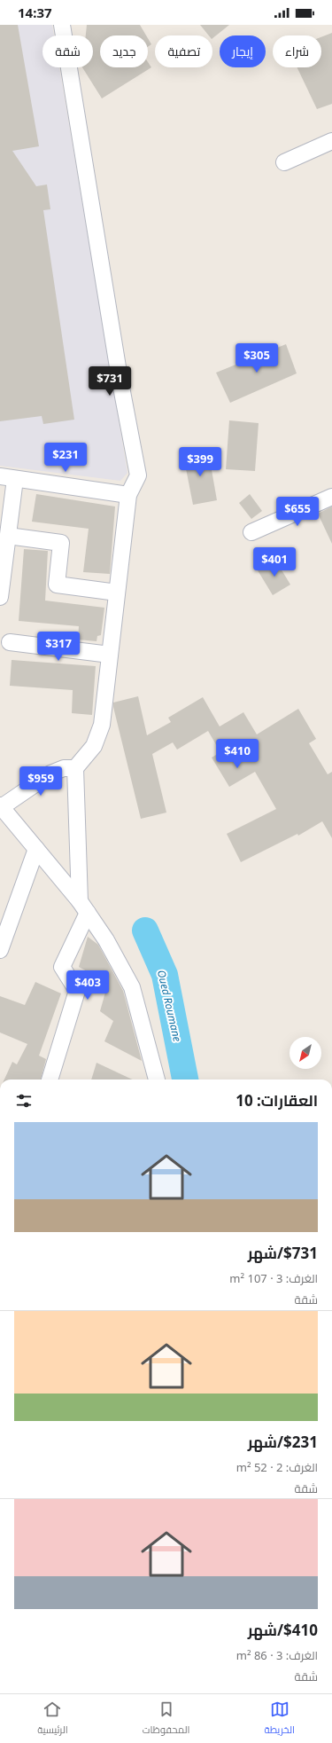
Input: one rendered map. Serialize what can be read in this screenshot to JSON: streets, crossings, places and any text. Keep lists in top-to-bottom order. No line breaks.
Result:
{"water":["Oued Roumane"],"north":"bottom left","page":{"status":"14:37","chip":["شراء","إيجار","تصفية","جديد","شقة"],"price":["$305","$731","$231","$399","$655","$401","$317","$410","$959","$403"],"heading":"العقارات: 10","list":[{"name":"$731/شهر","note":"الغرف: 3 · 107 m² · شقة"},{"name":"$231/شهر","note":"الغرف: 2 · 52 m² · شقة"},{"name":"$410/شهر","note":"الغرف: 3 · 86 m² · شقة"}],"tabs":["الخريطة","المحفوظات","الرئيسية"]}}
